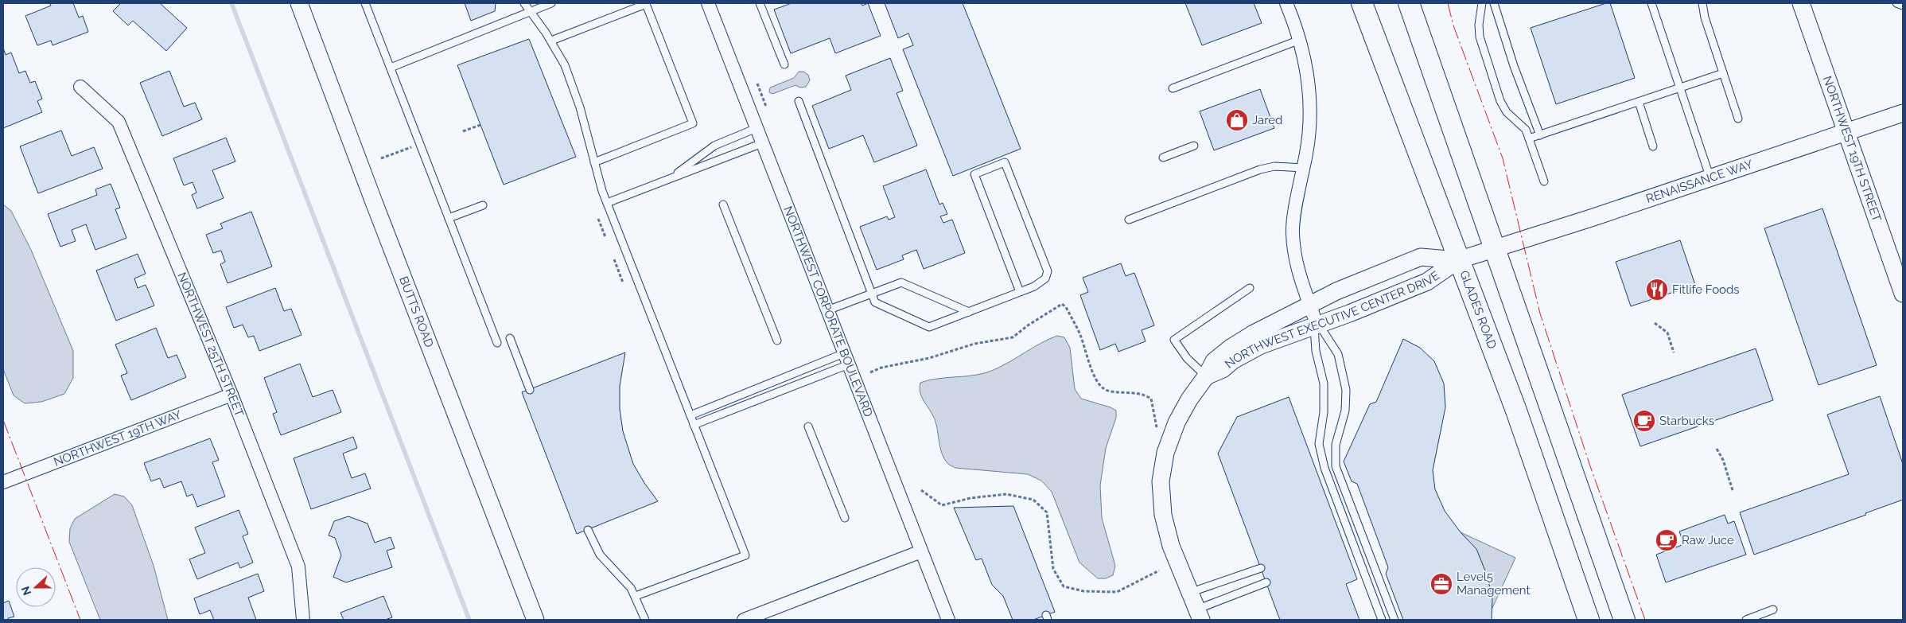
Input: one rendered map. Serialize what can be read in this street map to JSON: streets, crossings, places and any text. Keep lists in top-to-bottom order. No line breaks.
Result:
{"streets":{"main road":["GLADES ROAD"],"street":["NORTHWEST 19TH STREET","RENAISSANCE WAY","BUTTS ROAD","NORTHWEST CORPORATE BOULEVARD","NORTHWEST EXECUTIVE CENTER DRIVE","NORTHWEST 25TH STREET","NORTHWEST 19TH WAY"]},"crossings":[["NORTHWEST 19TH STREET","RENAISSANCE WAY"],["RENAISSANCE WAY","NORTHWEST EXECUTIVE CENTER DRIVE"],["GLADES ROAD","NORTHWEST EXECUTIVE CENTER DRIVE"],["NORTHWEST 25TH STREET","NORTHWEST 19TH WAY"]],"places":{"shop":["Jared"],"restaurant":["Fitlife Foods"],"cafe":["Starbucks","Raw Juce"],"office":["Level5 Management"]},"north":"left"}
